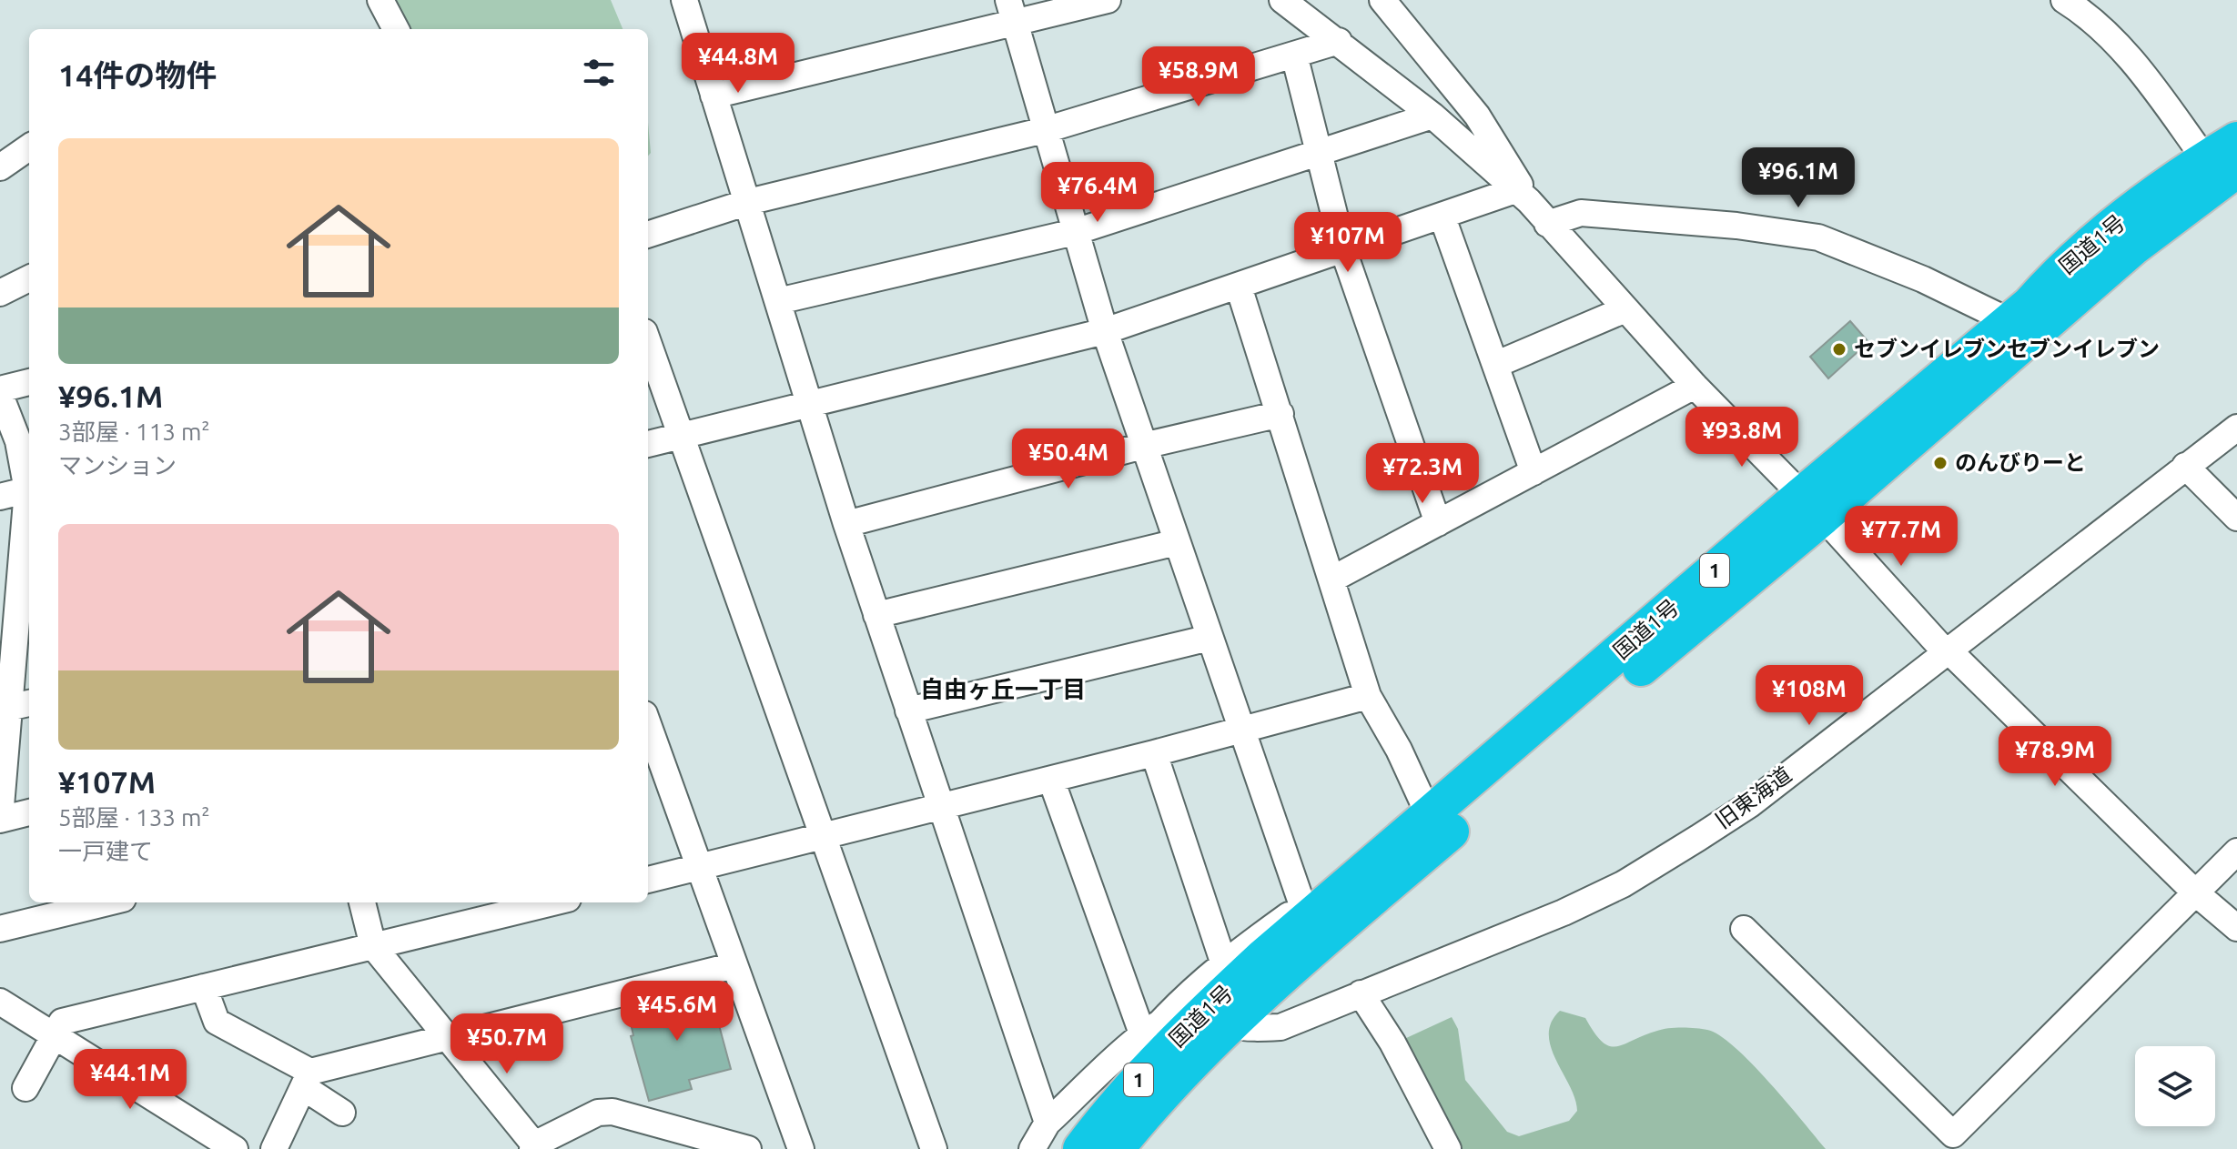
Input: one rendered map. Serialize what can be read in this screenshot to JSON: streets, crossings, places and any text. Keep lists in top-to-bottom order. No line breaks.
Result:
{"streets":{"highway":["国道1号","1"],"street":["旧東海道"]},"crossings":[["国道1号","旧東海道"]],"districts":["自由ヶ丘一丁目"],"places":["セブンイレブンセブンイレブン","のんびりーと"],"page":{"heading":"14件の物件","price":["¥44.8M","¥58.9M","¥96.1M","¥76.4M","¥107M","¥93.8M","¥50.4M","¥72.3M","¥77.7M","¥108M","¥78.9M","¥45.6M","¥50.7M","¥44.1M"],"list":[{"name":"¥96.1M","note":"3部屋 · 113 m² · マンション"},{"name":"¥107M","note":"5部屋 · 133 m² · 一戸建て"}]}}
